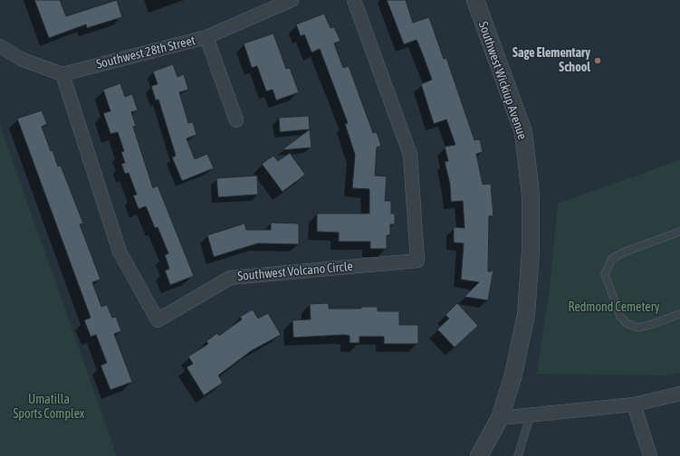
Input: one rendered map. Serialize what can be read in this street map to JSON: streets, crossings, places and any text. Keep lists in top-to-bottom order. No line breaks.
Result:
{"streets":{"street":["Southwest 28th Street","Southwest Wickiup Avenue","Southwest Volcano Circle"]},"crossings":[["Southwest 28th Street","Southwest Volcano Circle"]],"parks":["Redmond Cemetery","Umatilla Sports Complex"],"places":["Sage Elementary School"]}
